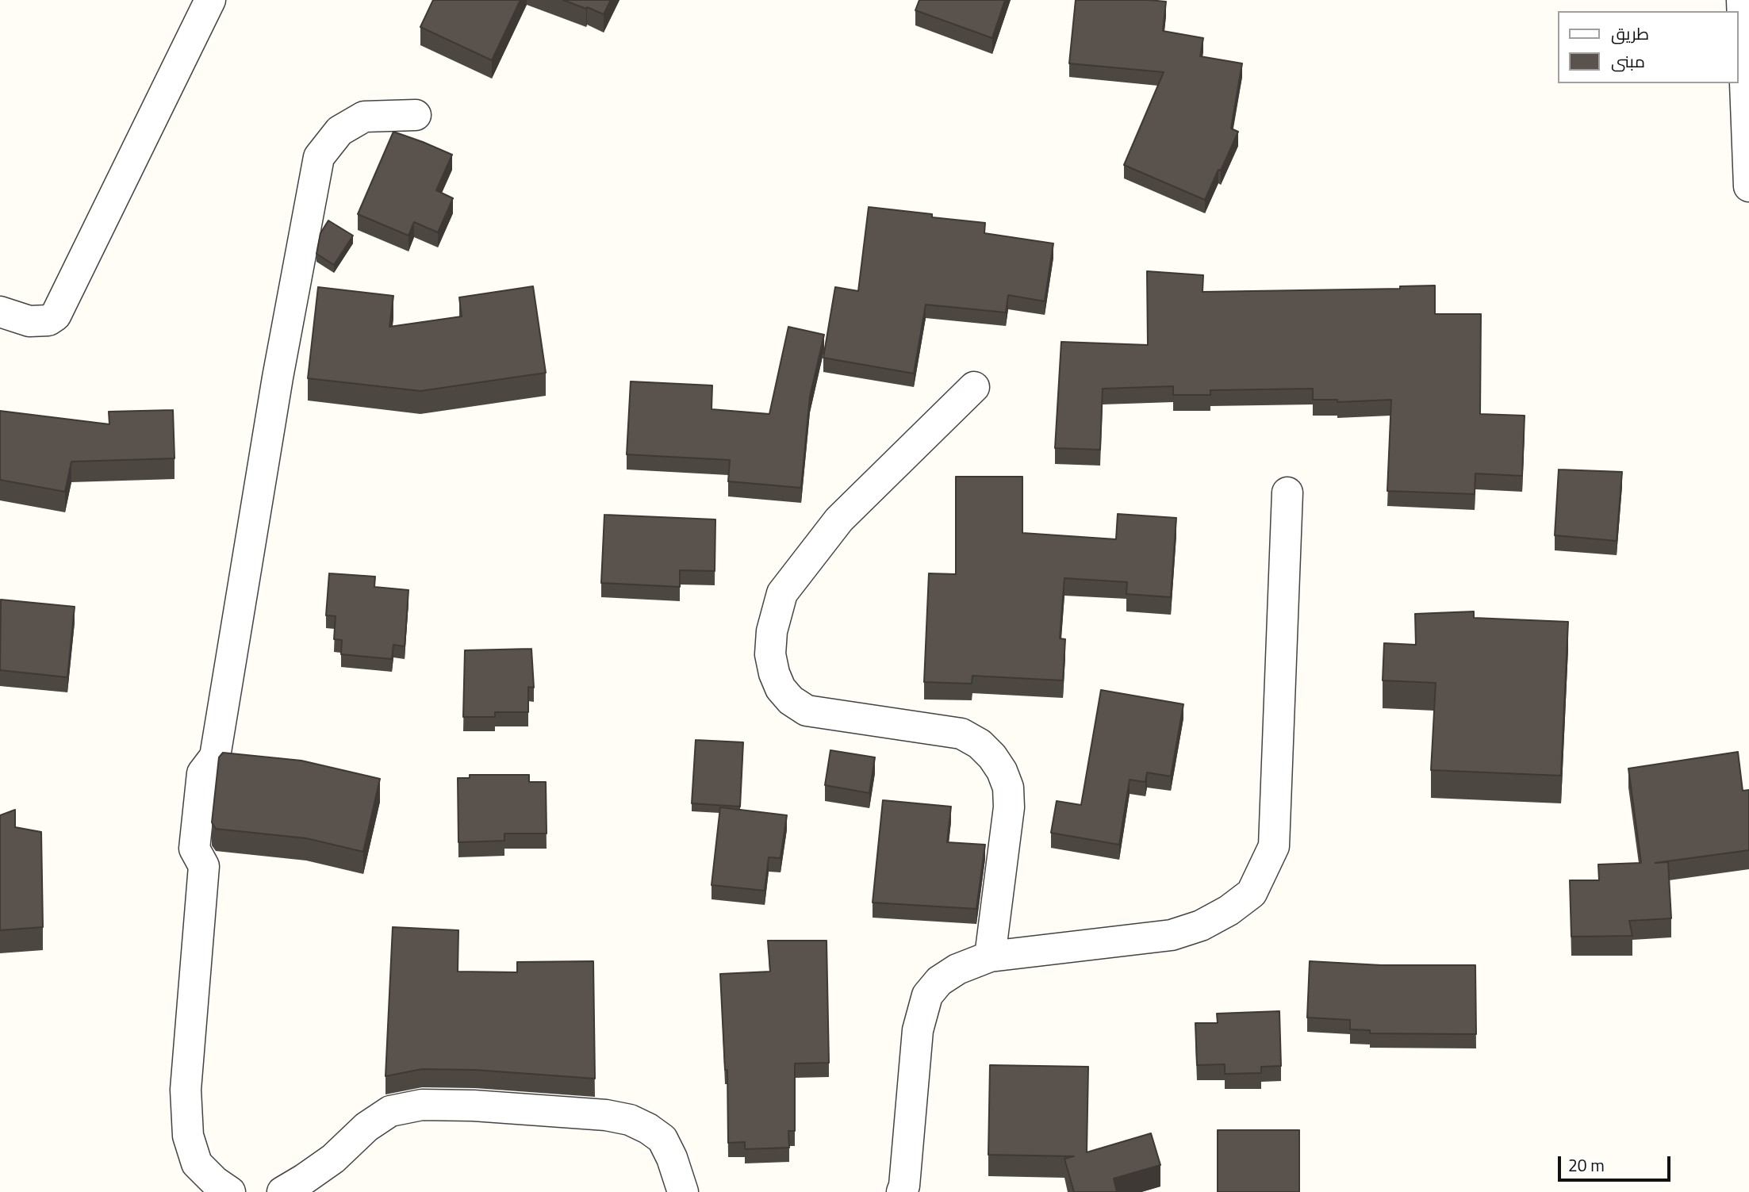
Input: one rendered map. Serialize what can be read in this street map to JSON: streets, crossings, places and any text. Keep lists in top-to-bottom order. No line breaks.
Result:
{"legend":["طريق","مبنى"],"scale_bar":"20 m"}
